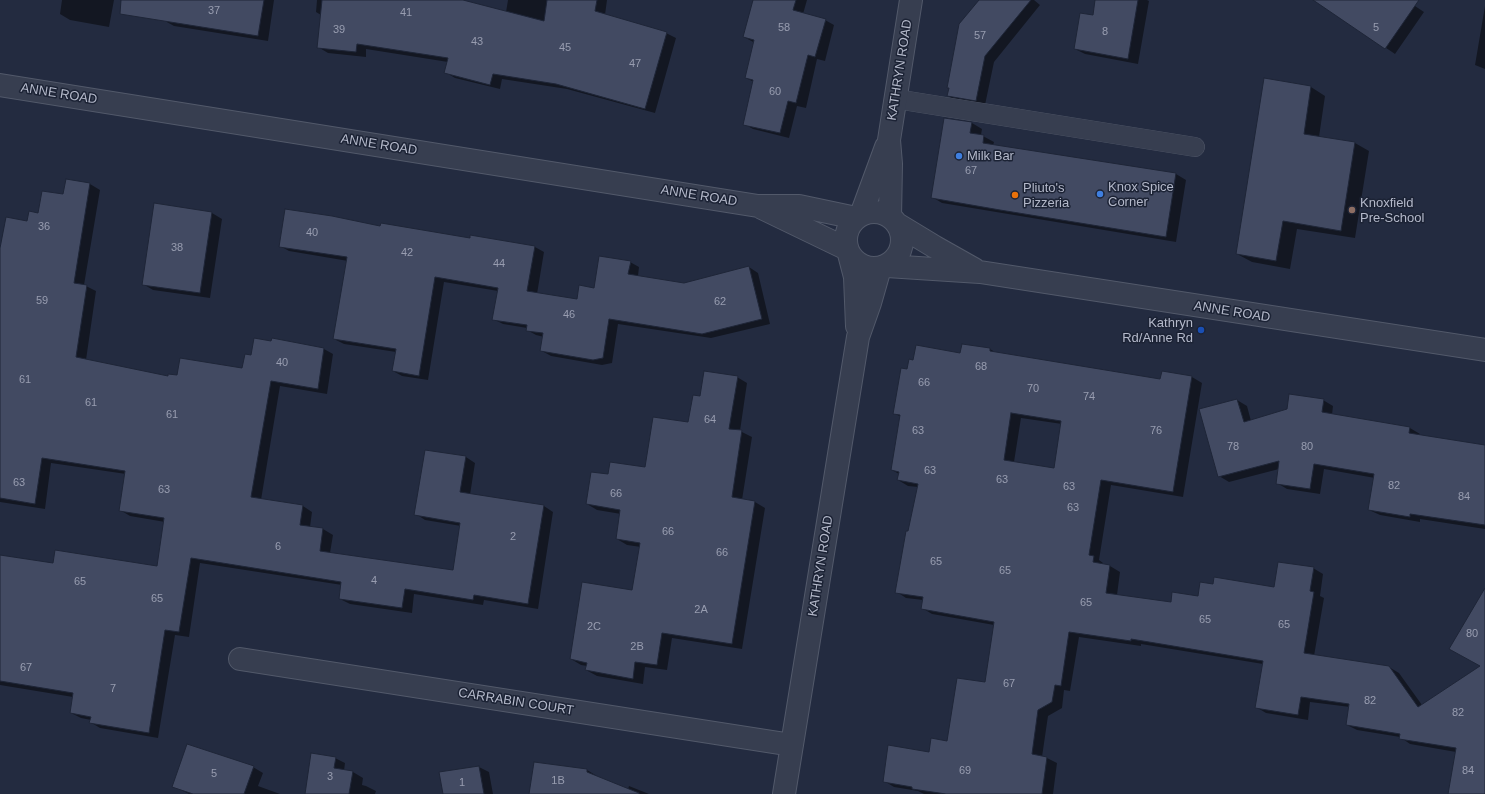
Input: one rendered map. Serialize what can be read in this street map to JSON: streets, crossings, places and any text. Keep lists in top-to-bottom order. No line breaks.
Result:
{"streets":{"street":["KATHRYN ROAD","ANNE ROAD","CARRABIN COURT"]},"crossings":[["KATHRYN ROAD","ANNE ROAD"],["KATHRYN ROAD","CARRABIN COURT"]],"places":["Milk Bar","Knox Spice Corner","Pliuto's Pizzeria","Knoxfield Pre-School","Kathryn Rd/Anne Rd"],"house_numbers":["37","41","58","5","39","8","57","43","45","47","60","67","36","40","38","42","44","59","62","46","40","68","61","66","70","74","61","61","64","63","76","78","80","63","63","63","82","63","63","66","84","63","66","2","6","66","65","65","4","65","65","65","2A","65","65","2C","80","2B","67","67","7","82","82","69","84","5","3","1B","1"]}
